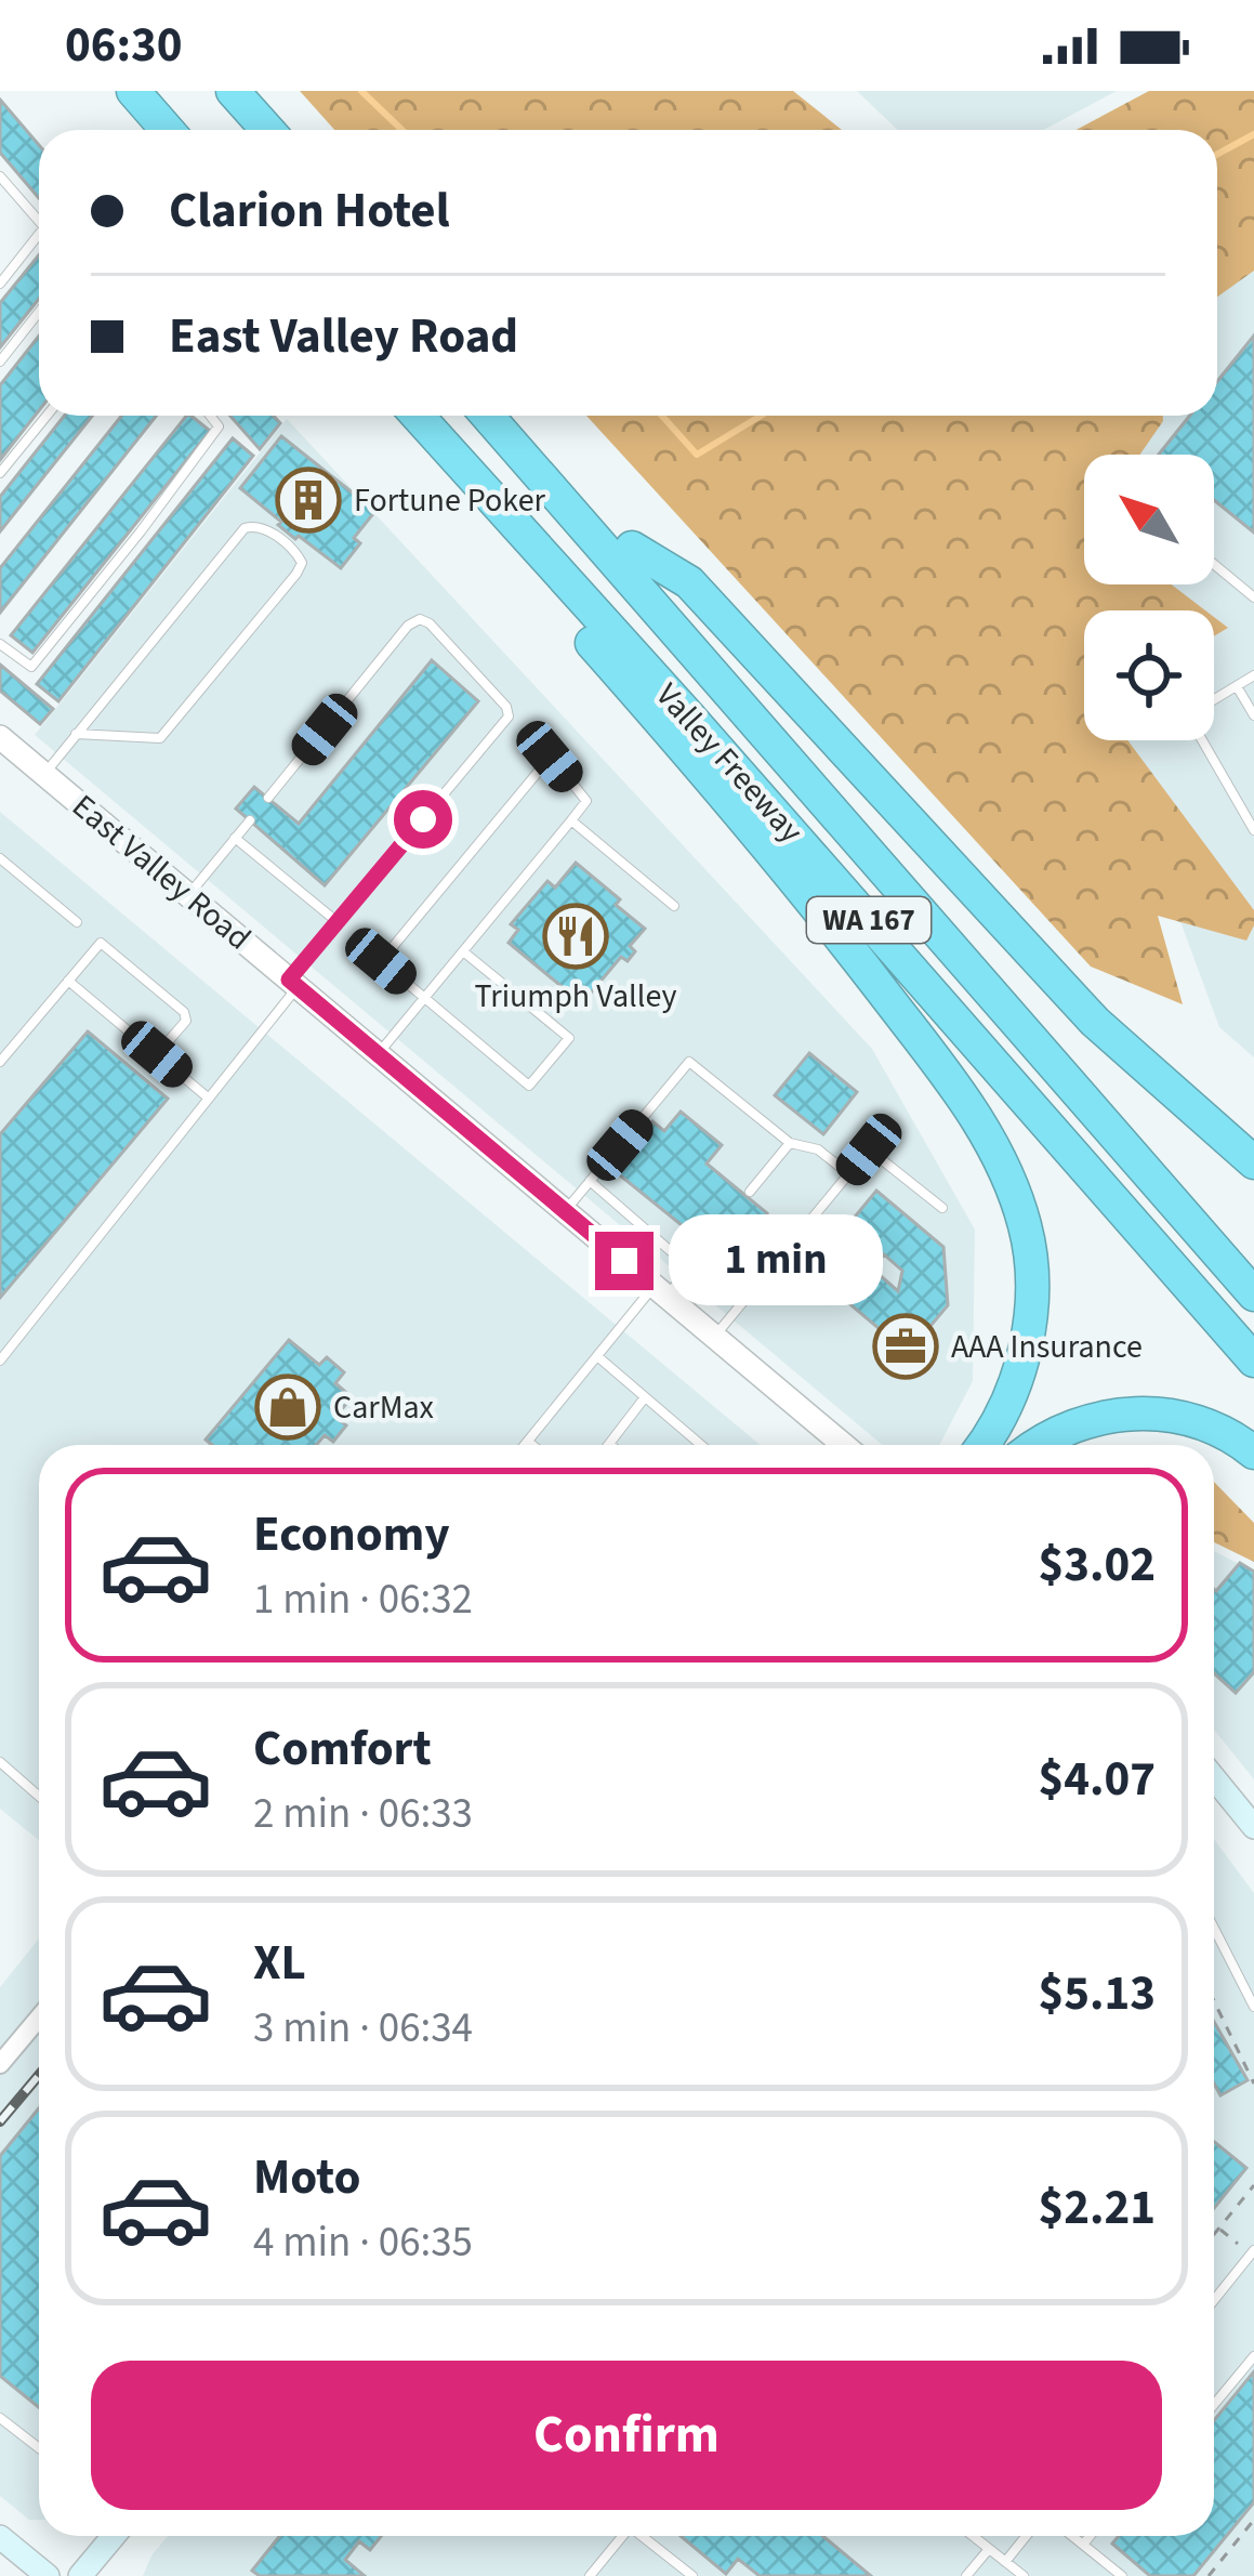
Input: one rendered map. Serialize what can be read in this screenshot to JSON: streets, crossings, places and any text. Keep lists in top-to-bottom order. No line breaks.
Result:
{"streets":{"highway":["Valley Freeway","WA 167"],"street":["East Valley Road"]},"places":{"building":["Fortune Poker"],"restaurant":["Triumph Valley"],"office":["AAA Insurance"],"shop":["CarMax"]},"north":"top left","page":{"status":"06:30","banner":["Clarion Hotel","East Valley Road"],"bubble":"1 min","list":[{"name":"Economy","note":"1 min · 06:32","value":"$3.02"},{"name":"Comfort","note":"2 min · 06:33","value":"$4.07"},{"name":"XL","note":"3 min · 06:34","value":"$5.13"},{"name":"Moto","note":"4 min · 06:35","value":"$2.21"}],"buttons":"Confirm"}}
